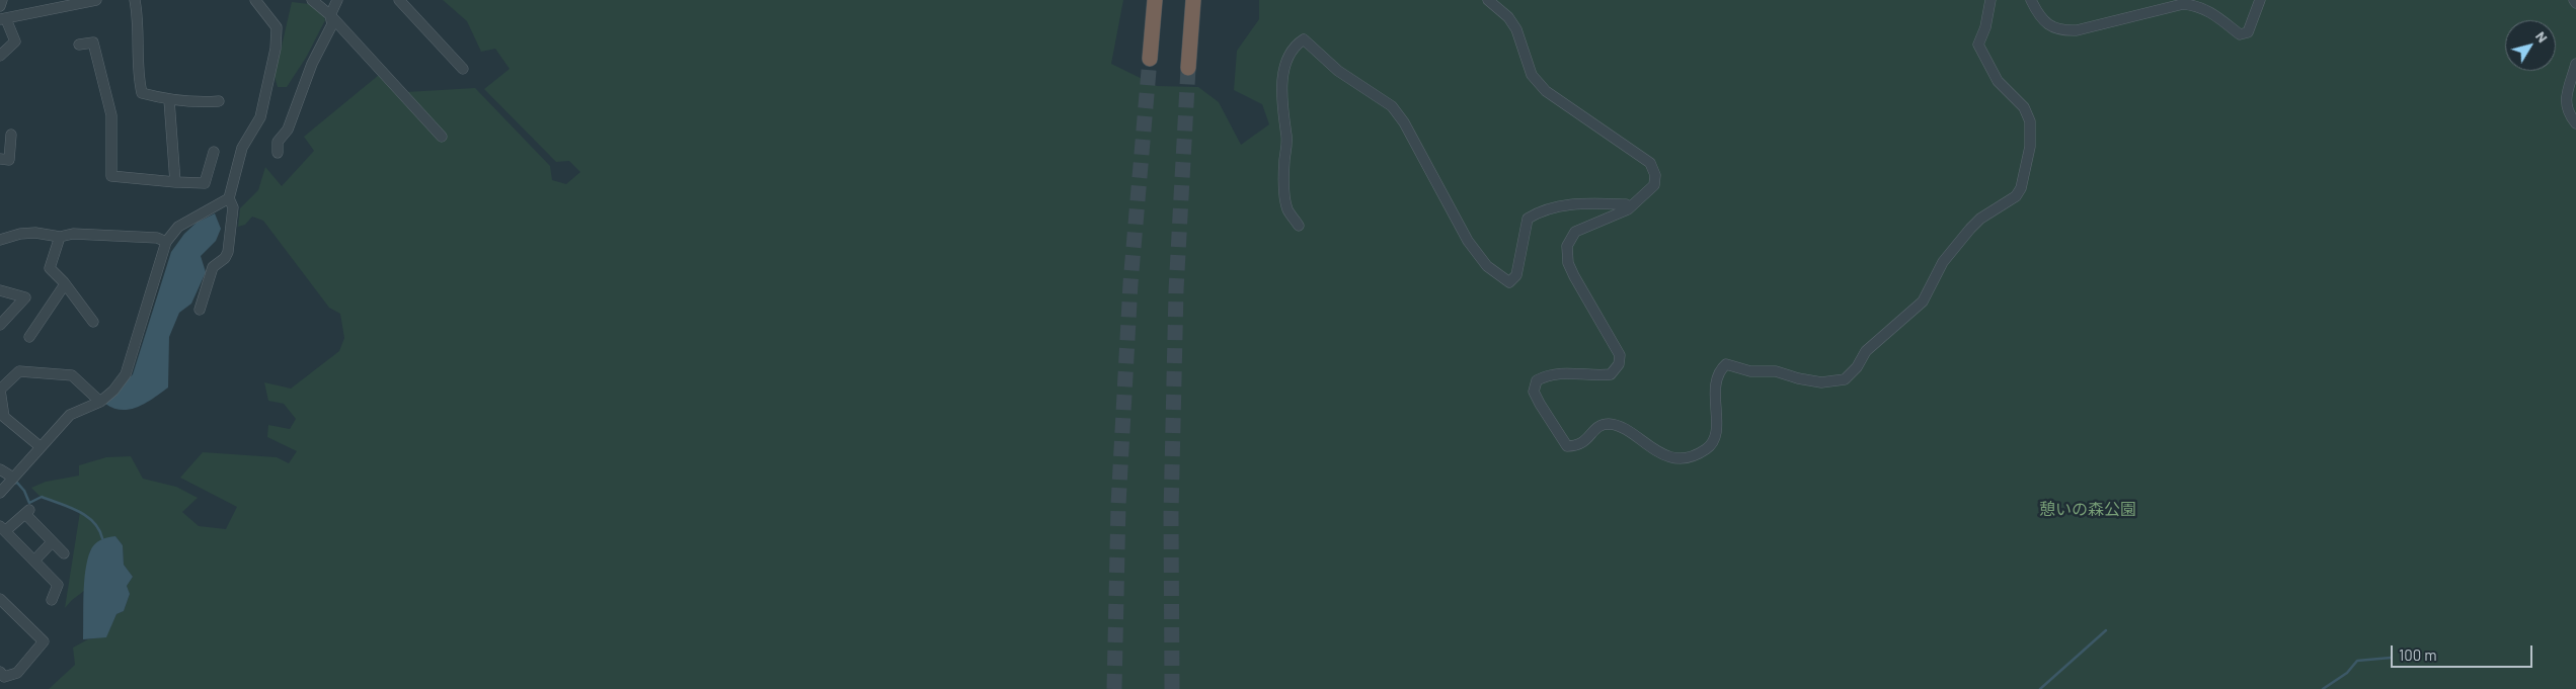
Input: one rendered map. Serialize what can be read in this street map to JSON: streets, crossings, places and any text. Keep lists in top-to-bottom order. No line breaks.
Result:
{"parks":["憩いの森公園"],"scale_bar":"100 m","north":"top right"}
